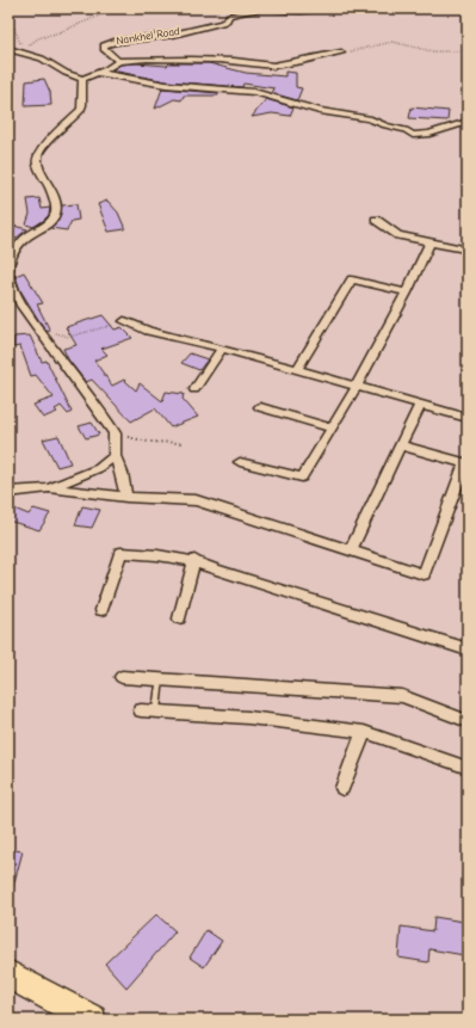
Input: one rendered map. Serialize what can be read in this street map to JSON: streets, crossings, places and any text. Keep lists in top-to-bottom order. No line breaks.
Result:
{"streets":{"street":["Nankhel Road"]}}
